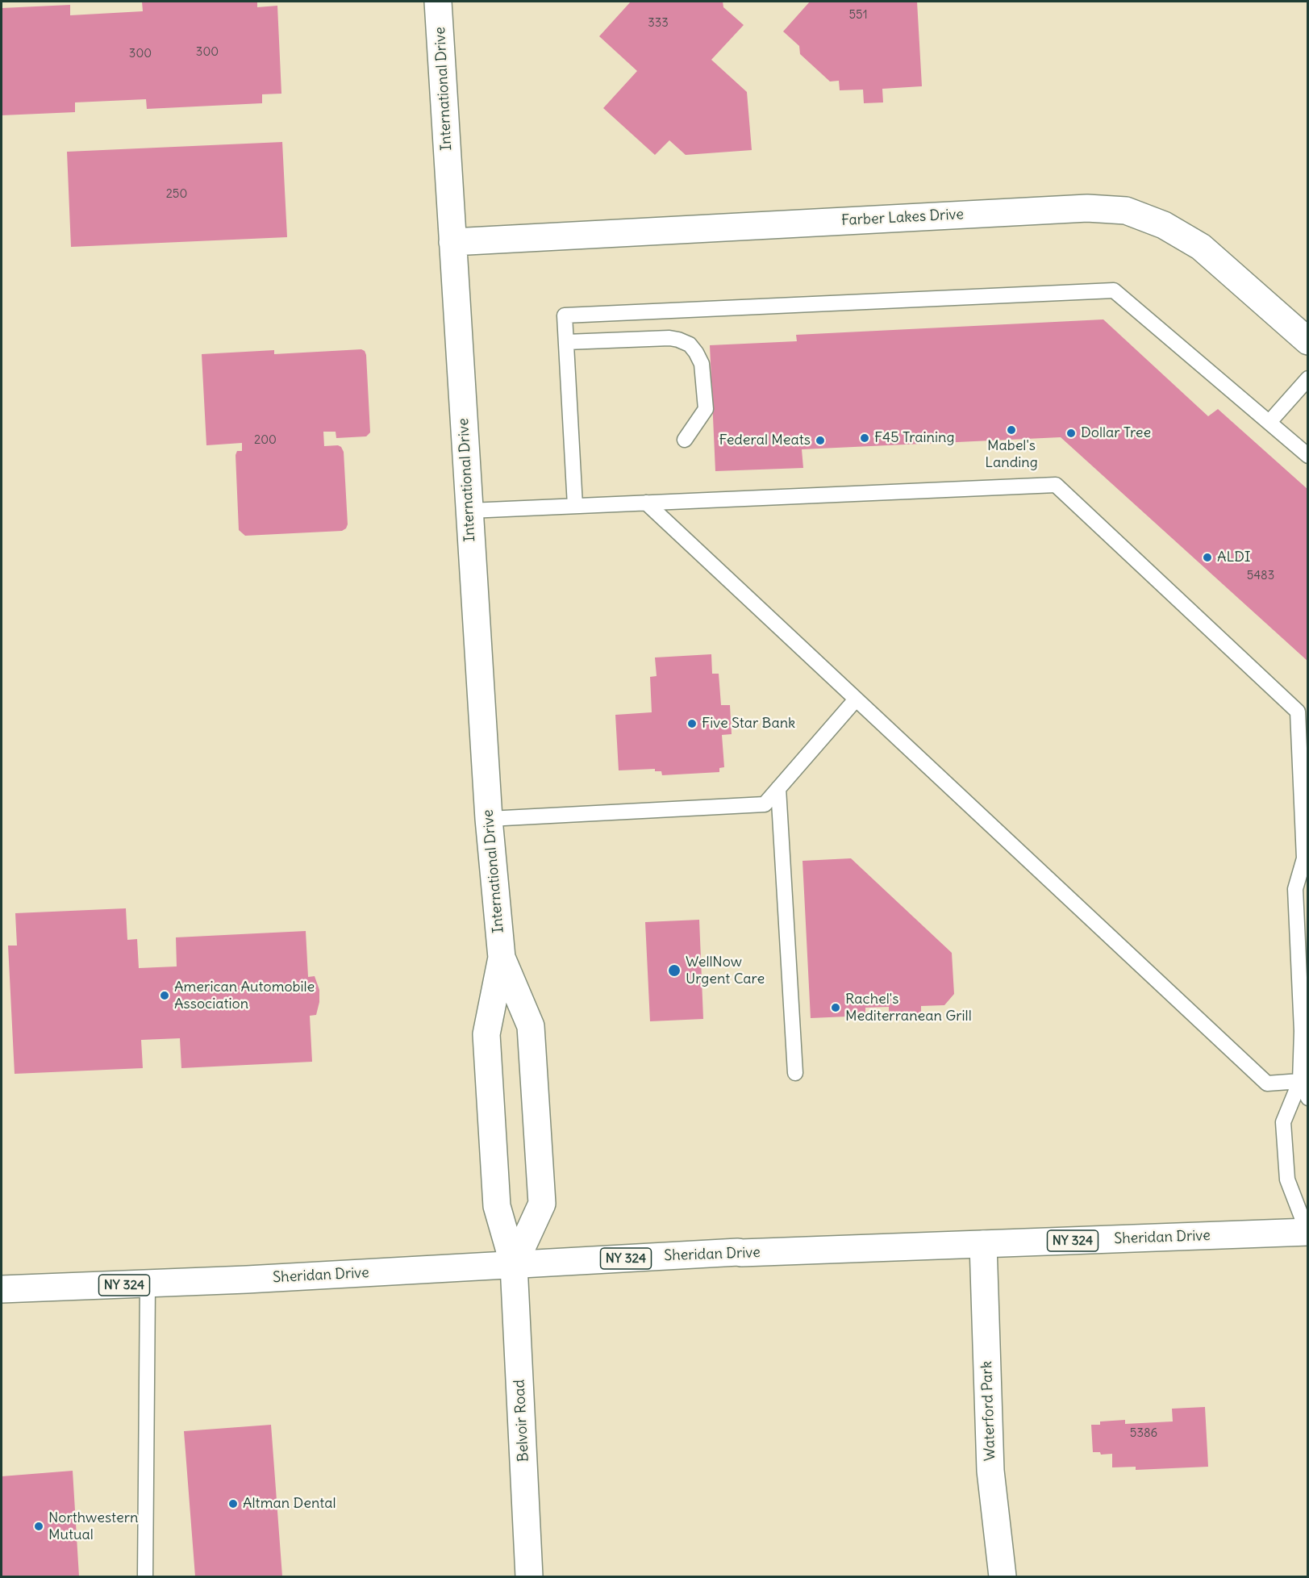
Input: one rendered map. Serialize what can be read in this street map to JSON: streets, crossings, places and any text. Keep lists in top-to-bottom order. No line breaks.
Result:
{"streets":{"street":["International Drive","Farber Lakes Drive","Sheridan Drive","NY 324","Waterford Park","Belvoir Road"]},"crossings":[["International Drive","Farber Lakes Drive"],["International Drive","Sheridan Drive"],["International Drive","Belvoir Road"],["Sheridan Drive","Waterford Park"],["Sheridan Drive","Belvoir Road"]],"places":["Mabel's Landing","Dollar Tree","F45 Training","Federal Meats","ALDI","Five Star Bank","WellNow Urgent Care","American Automobile Association","Rachel's Mediterranean Grill","Altman Dental","Northwestern Mutual"],"house_numbers":["551","333","300","300","250","200","5483","5386"]}
